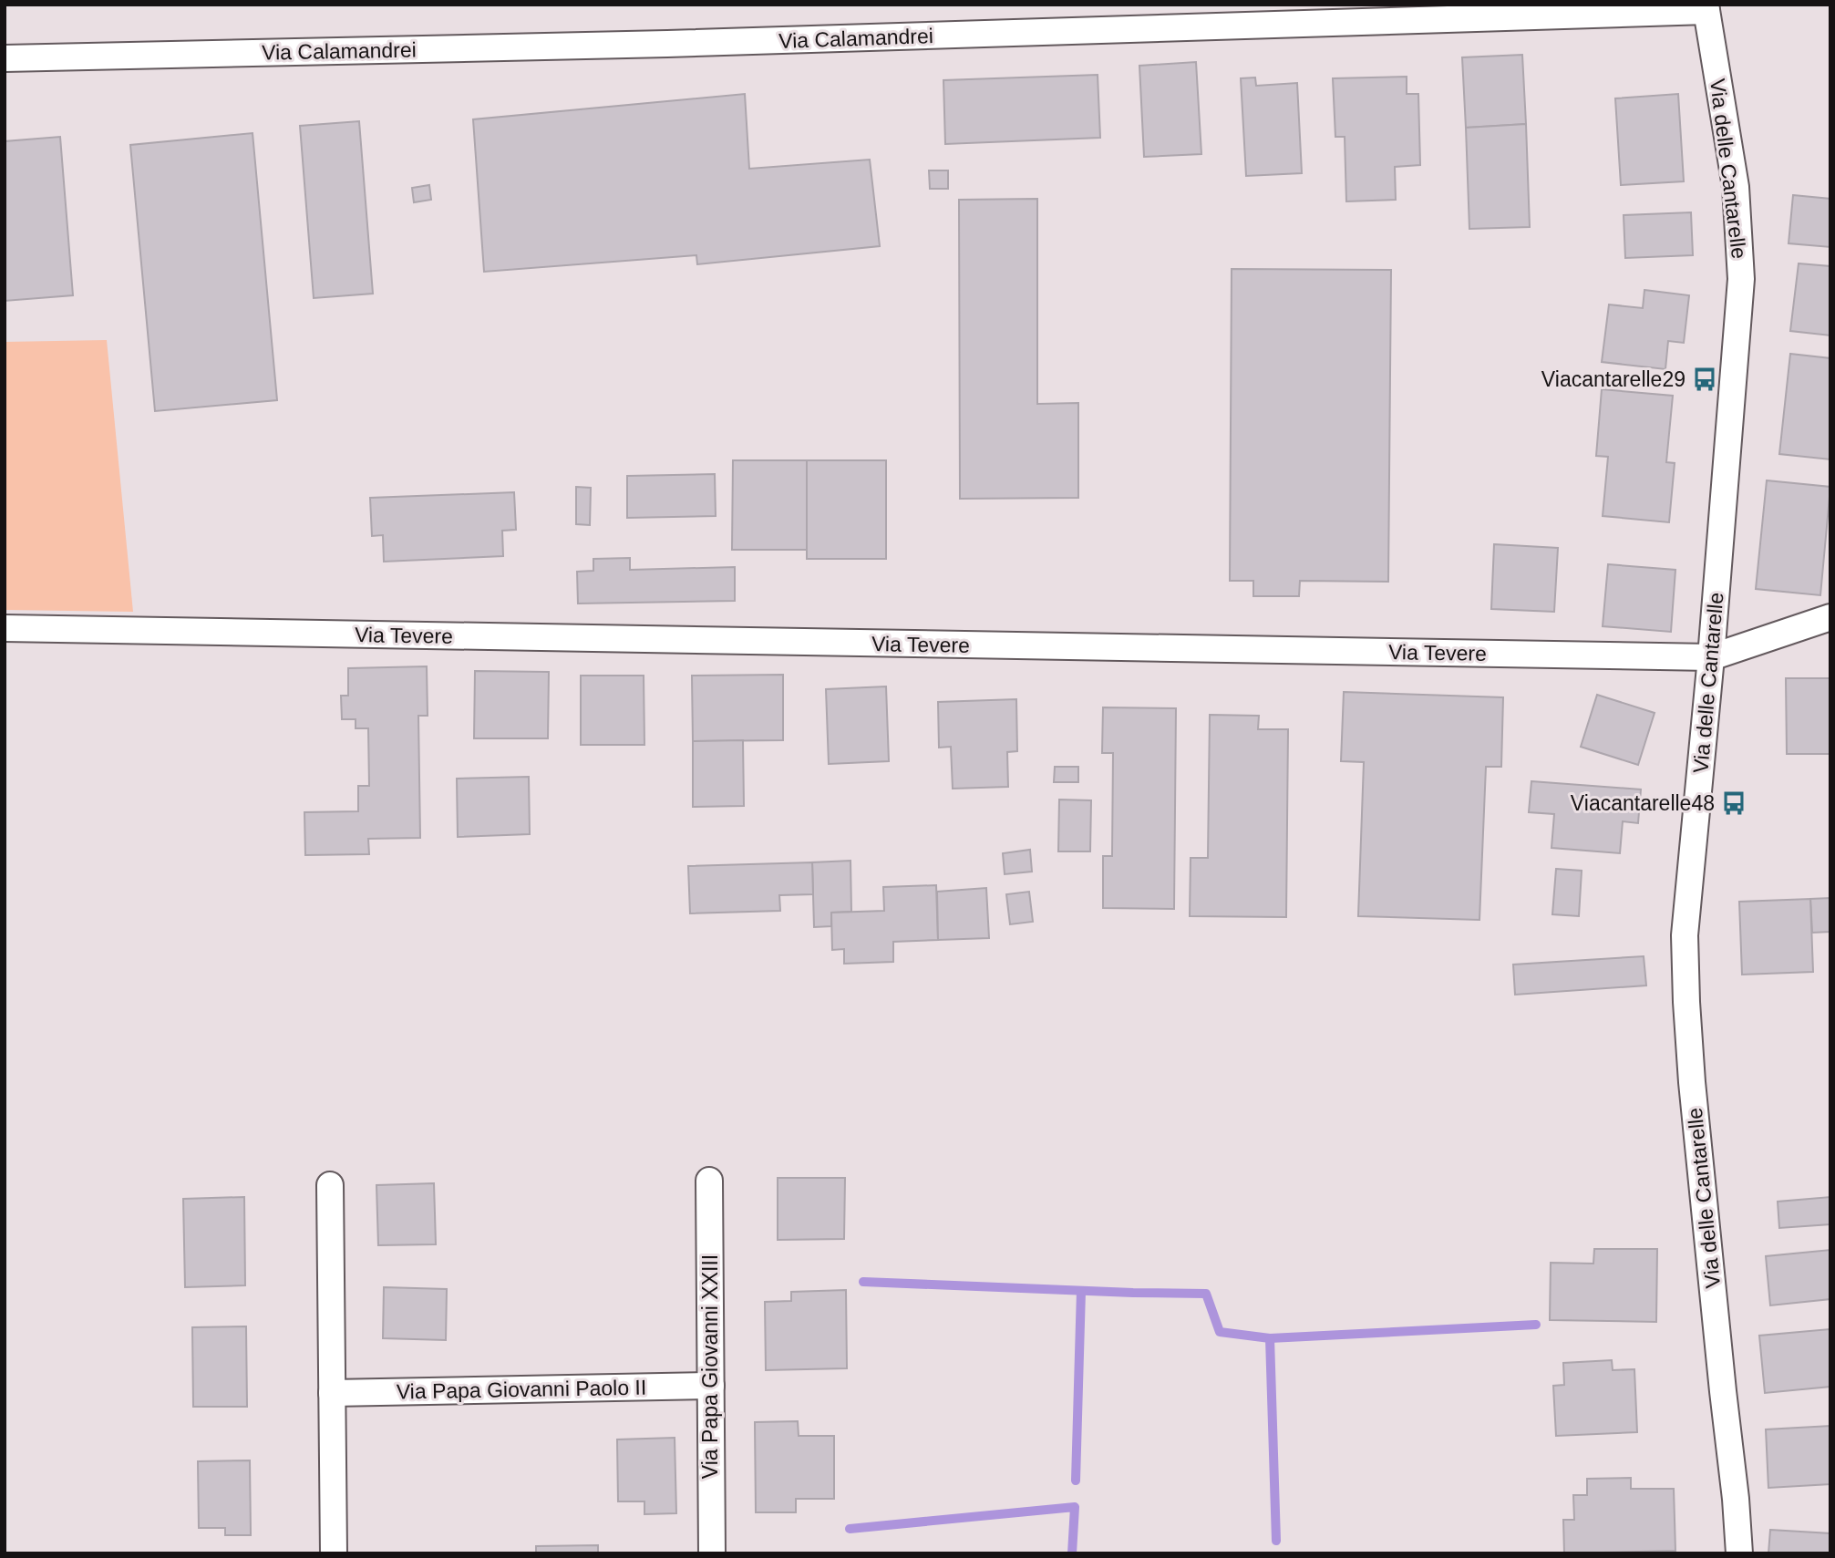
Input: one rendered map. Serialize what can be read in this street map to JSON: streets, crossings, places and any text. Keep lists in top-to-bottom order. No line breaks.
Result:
{"streets":{"street":["Via Calamandrei","Via delle Cantarelle","Via Tevere","Via Papa Giovanni XXIII","Via Papa Giovanni Paolo II"]},"crossings":[["Via Calamandrei","Via delle Cantarelle"],["Via delle Cantarelle","Via Tevere"],["Via Papa Giovanni XXIII","Via Papa Giovanni Paolo II"]],"places":{"bus stop":["Viacantarelle29","Viacantarelle48"]}}
